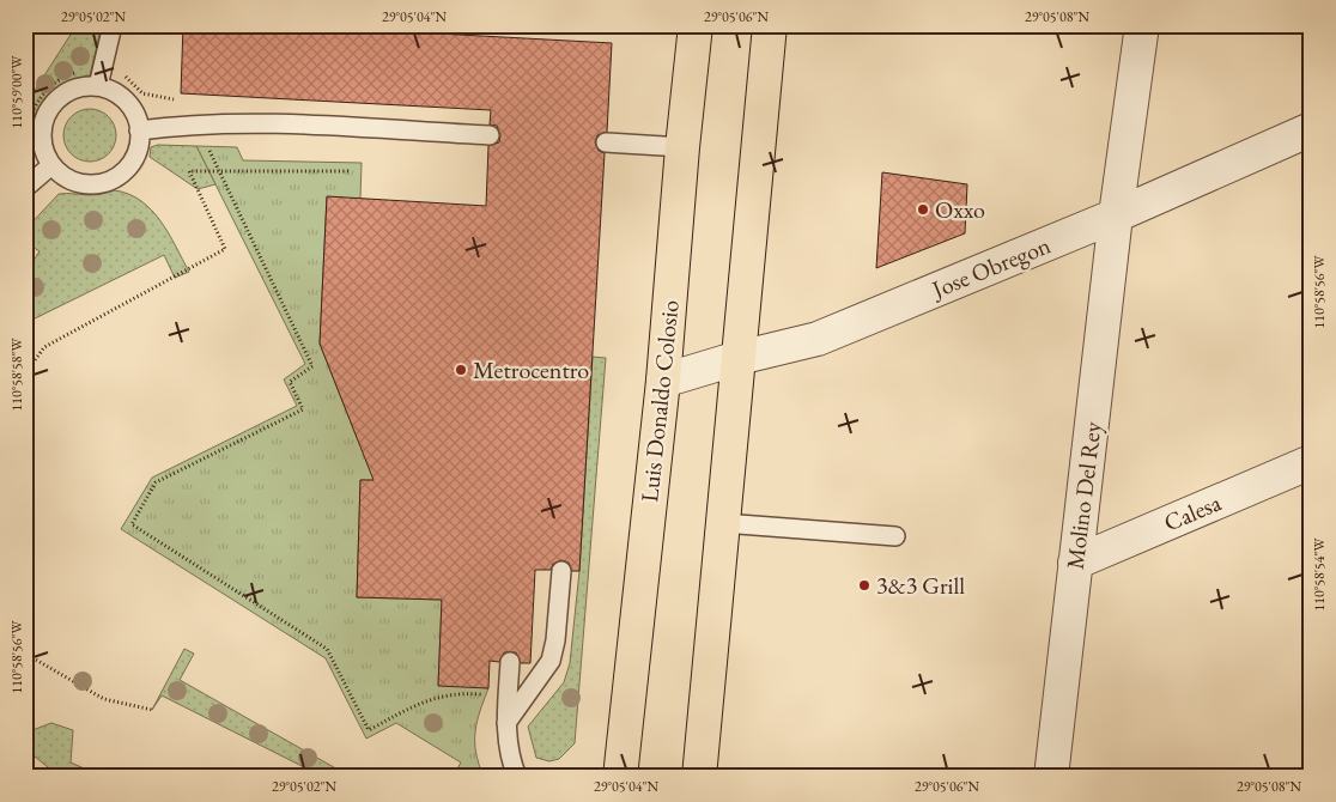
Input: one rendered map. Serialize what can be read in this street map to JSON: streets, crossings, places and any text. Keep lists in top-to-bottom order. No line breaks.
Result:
{"streets":{"main road":["Luis Donaldo Colosio"],"street":["Jose Obregon","Molino Del Rey","Calesa"]},"crossings":[["Jose Obregon","Luis Donaldo Colosio"],["Jose Obregon","Molino Del Rey"],["Molino Del Rey","Calesa"]],"places":["Oxxo","Metrocentro","3&3 Grill"],"coordinates":["29°05'02\"N","29°05'04\"N","29°05'06\"N","29°05'08\"N","110°59'00\"W","110°58'56\"W","110°58'58\"W","110°58'54\"W"]}
